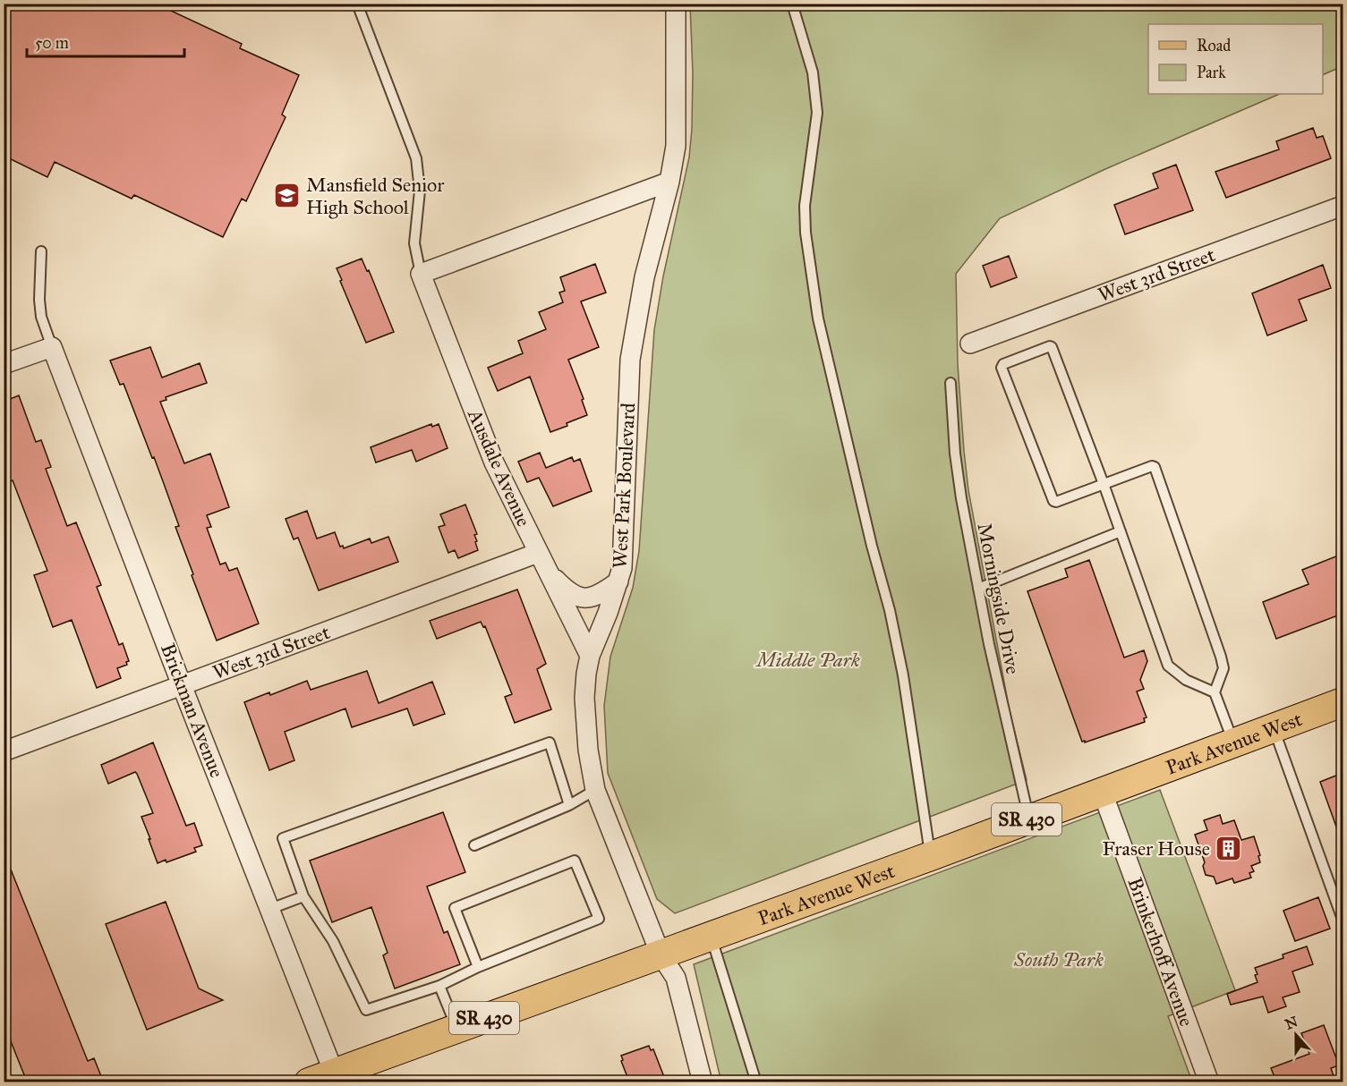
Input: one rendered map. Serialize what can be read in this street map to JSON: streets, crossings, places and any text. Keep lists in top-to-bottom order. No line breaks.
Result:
{"streets":{"main road":["Park Avenue West","SR 430"],"street":["West 3rd Street","Ausdale Avenue","West Park Boulevard","Brickman Avenue","Brinkerhoff Avenue"],"lane":["Morningside Drive"]},"crossings":[["West 3rd Street","Ausdale Avenue"],["West 3rd Street","Brickman Avenue"],["Ausdale Avenue","West Park Boulevard"],["West Park Boulevard","Park Avenue West"],["Morningside Drive","Park Avenue West"],["Brickman Avenue","Park Avenue West"],["Park Avenue West","Brinkerhoff Avenue"]],"parks":["Middle Park","South Park"],"places":{"school or university":["Mansfield Senior High School"],"building":["Fraser House"]},"legend":["Road","Park"],"scale_bar":"50 m","north":"top"}
